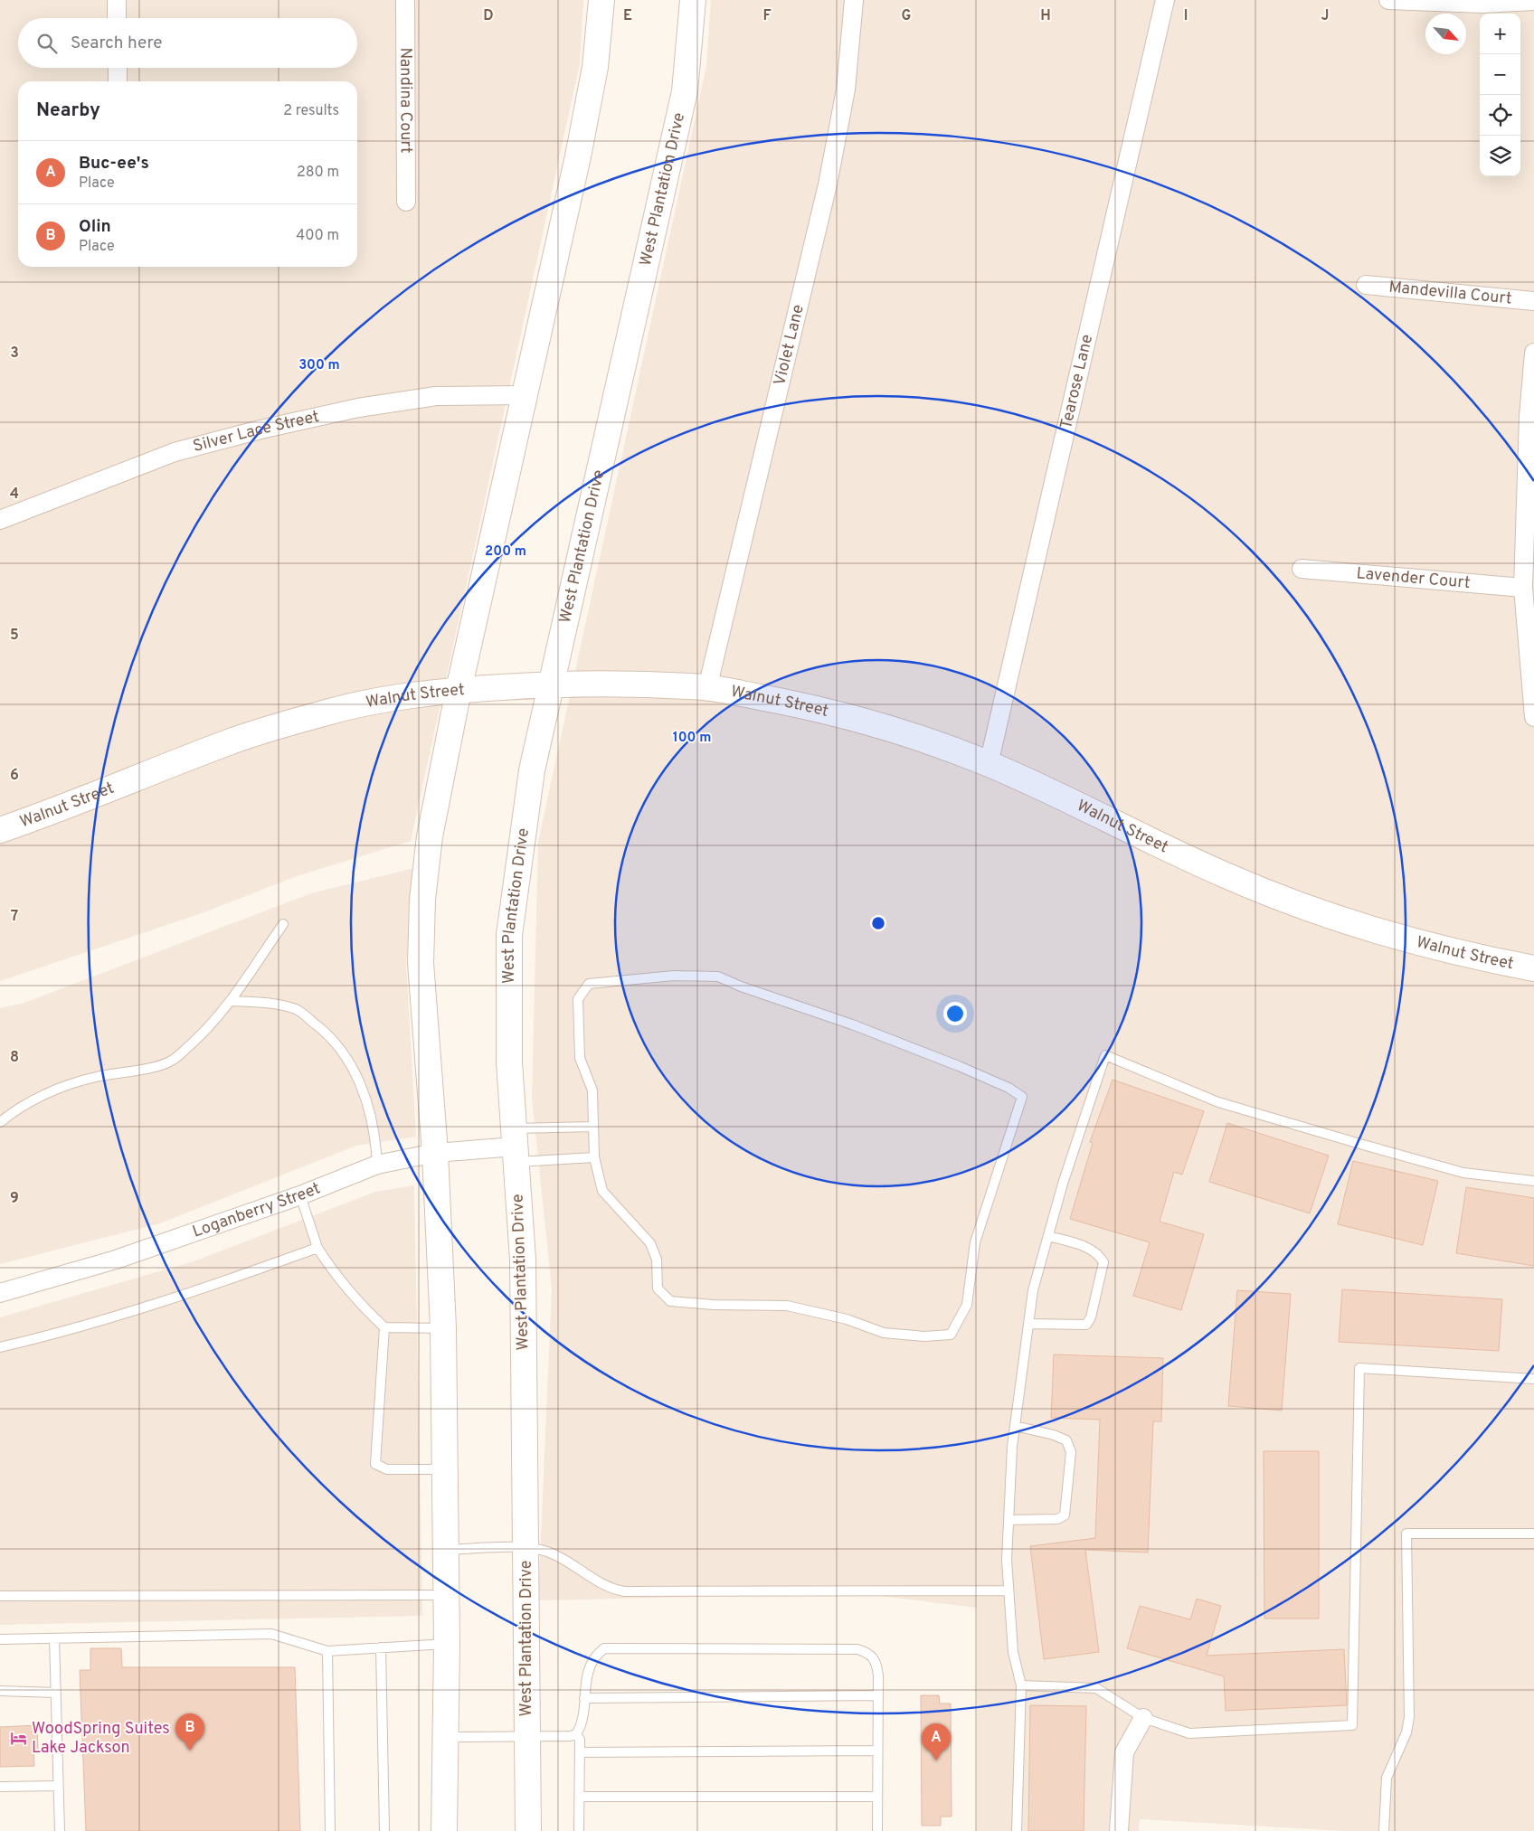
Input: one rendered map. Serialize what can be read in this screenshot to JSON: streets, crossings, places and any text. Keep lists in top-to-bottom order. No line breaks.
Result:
{"streets":{"main road":["West Plantation Drive","Walnut Street"],"street":["Nandina Court","Mandevilla Court","Violet Lane","Tearose Lane","Silver Lace Street","Lavender Court","Loganberry Street"]},"crossings":[["West Plantation Drive","Walnut Street"],["West Plantation Drive","Loganberry Street"],["Violet Lane","Walnut Street"],["Tearose Lane","Walnut Street"]],"places":{"hotel":["WoodSpring Suites Lake Jackson"]},"north":"bottom right","page":{"map_buttons":["+","−"],"search":"Search here","heading":["Nearby","2 results"],"list":[{"mark":"A","name":"Buc-ee's","note":"Place","value":"280 m"},{"mark":"B","name":"Olin","note":"Place","value":"400 m"}],"pins":["B","A"]},"grid":{"columns":["D","E","F","G","H","I","J"],"rows":["3","4","5","6","7","8","9"]},"rings":["300 m","200 m","100 m"]}
